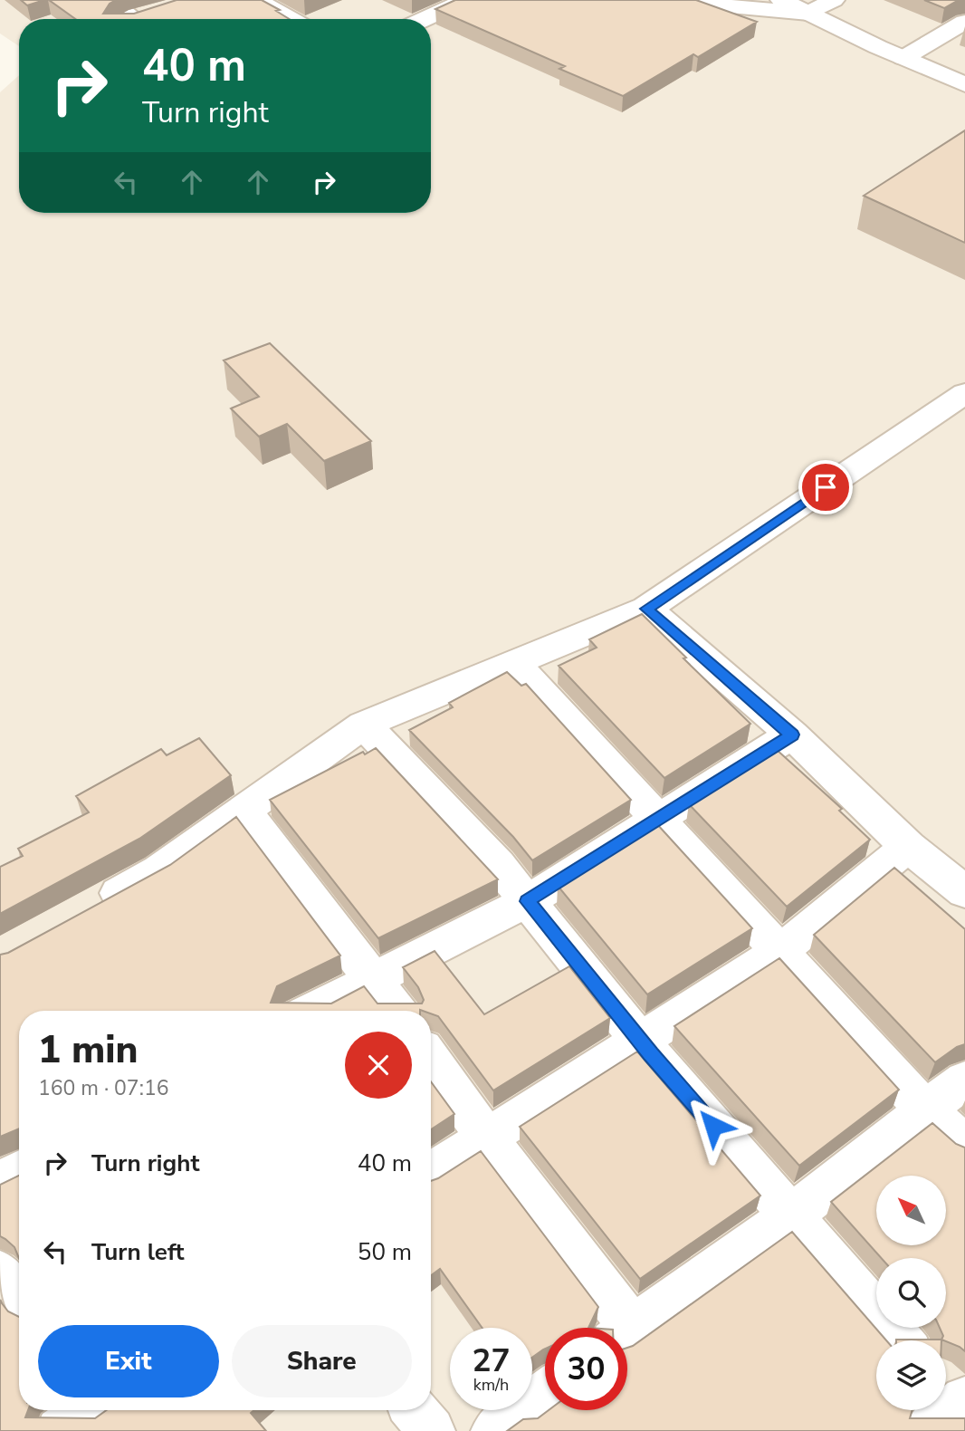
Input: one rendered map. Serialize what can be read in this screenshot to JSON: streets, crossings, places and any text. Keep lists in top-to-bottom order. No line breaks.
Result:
{"north":"top left","page":{"turn":["40 m","Turn right"],"heading":["1 min","160 m · 07:16"],"list":[{"name":"Turn right","value":"40 m"},{"name":"Turn left","value":"50 m"}],"buttons":["Exit","Share"],"speed":"27 km/h","limit":"30"}}
